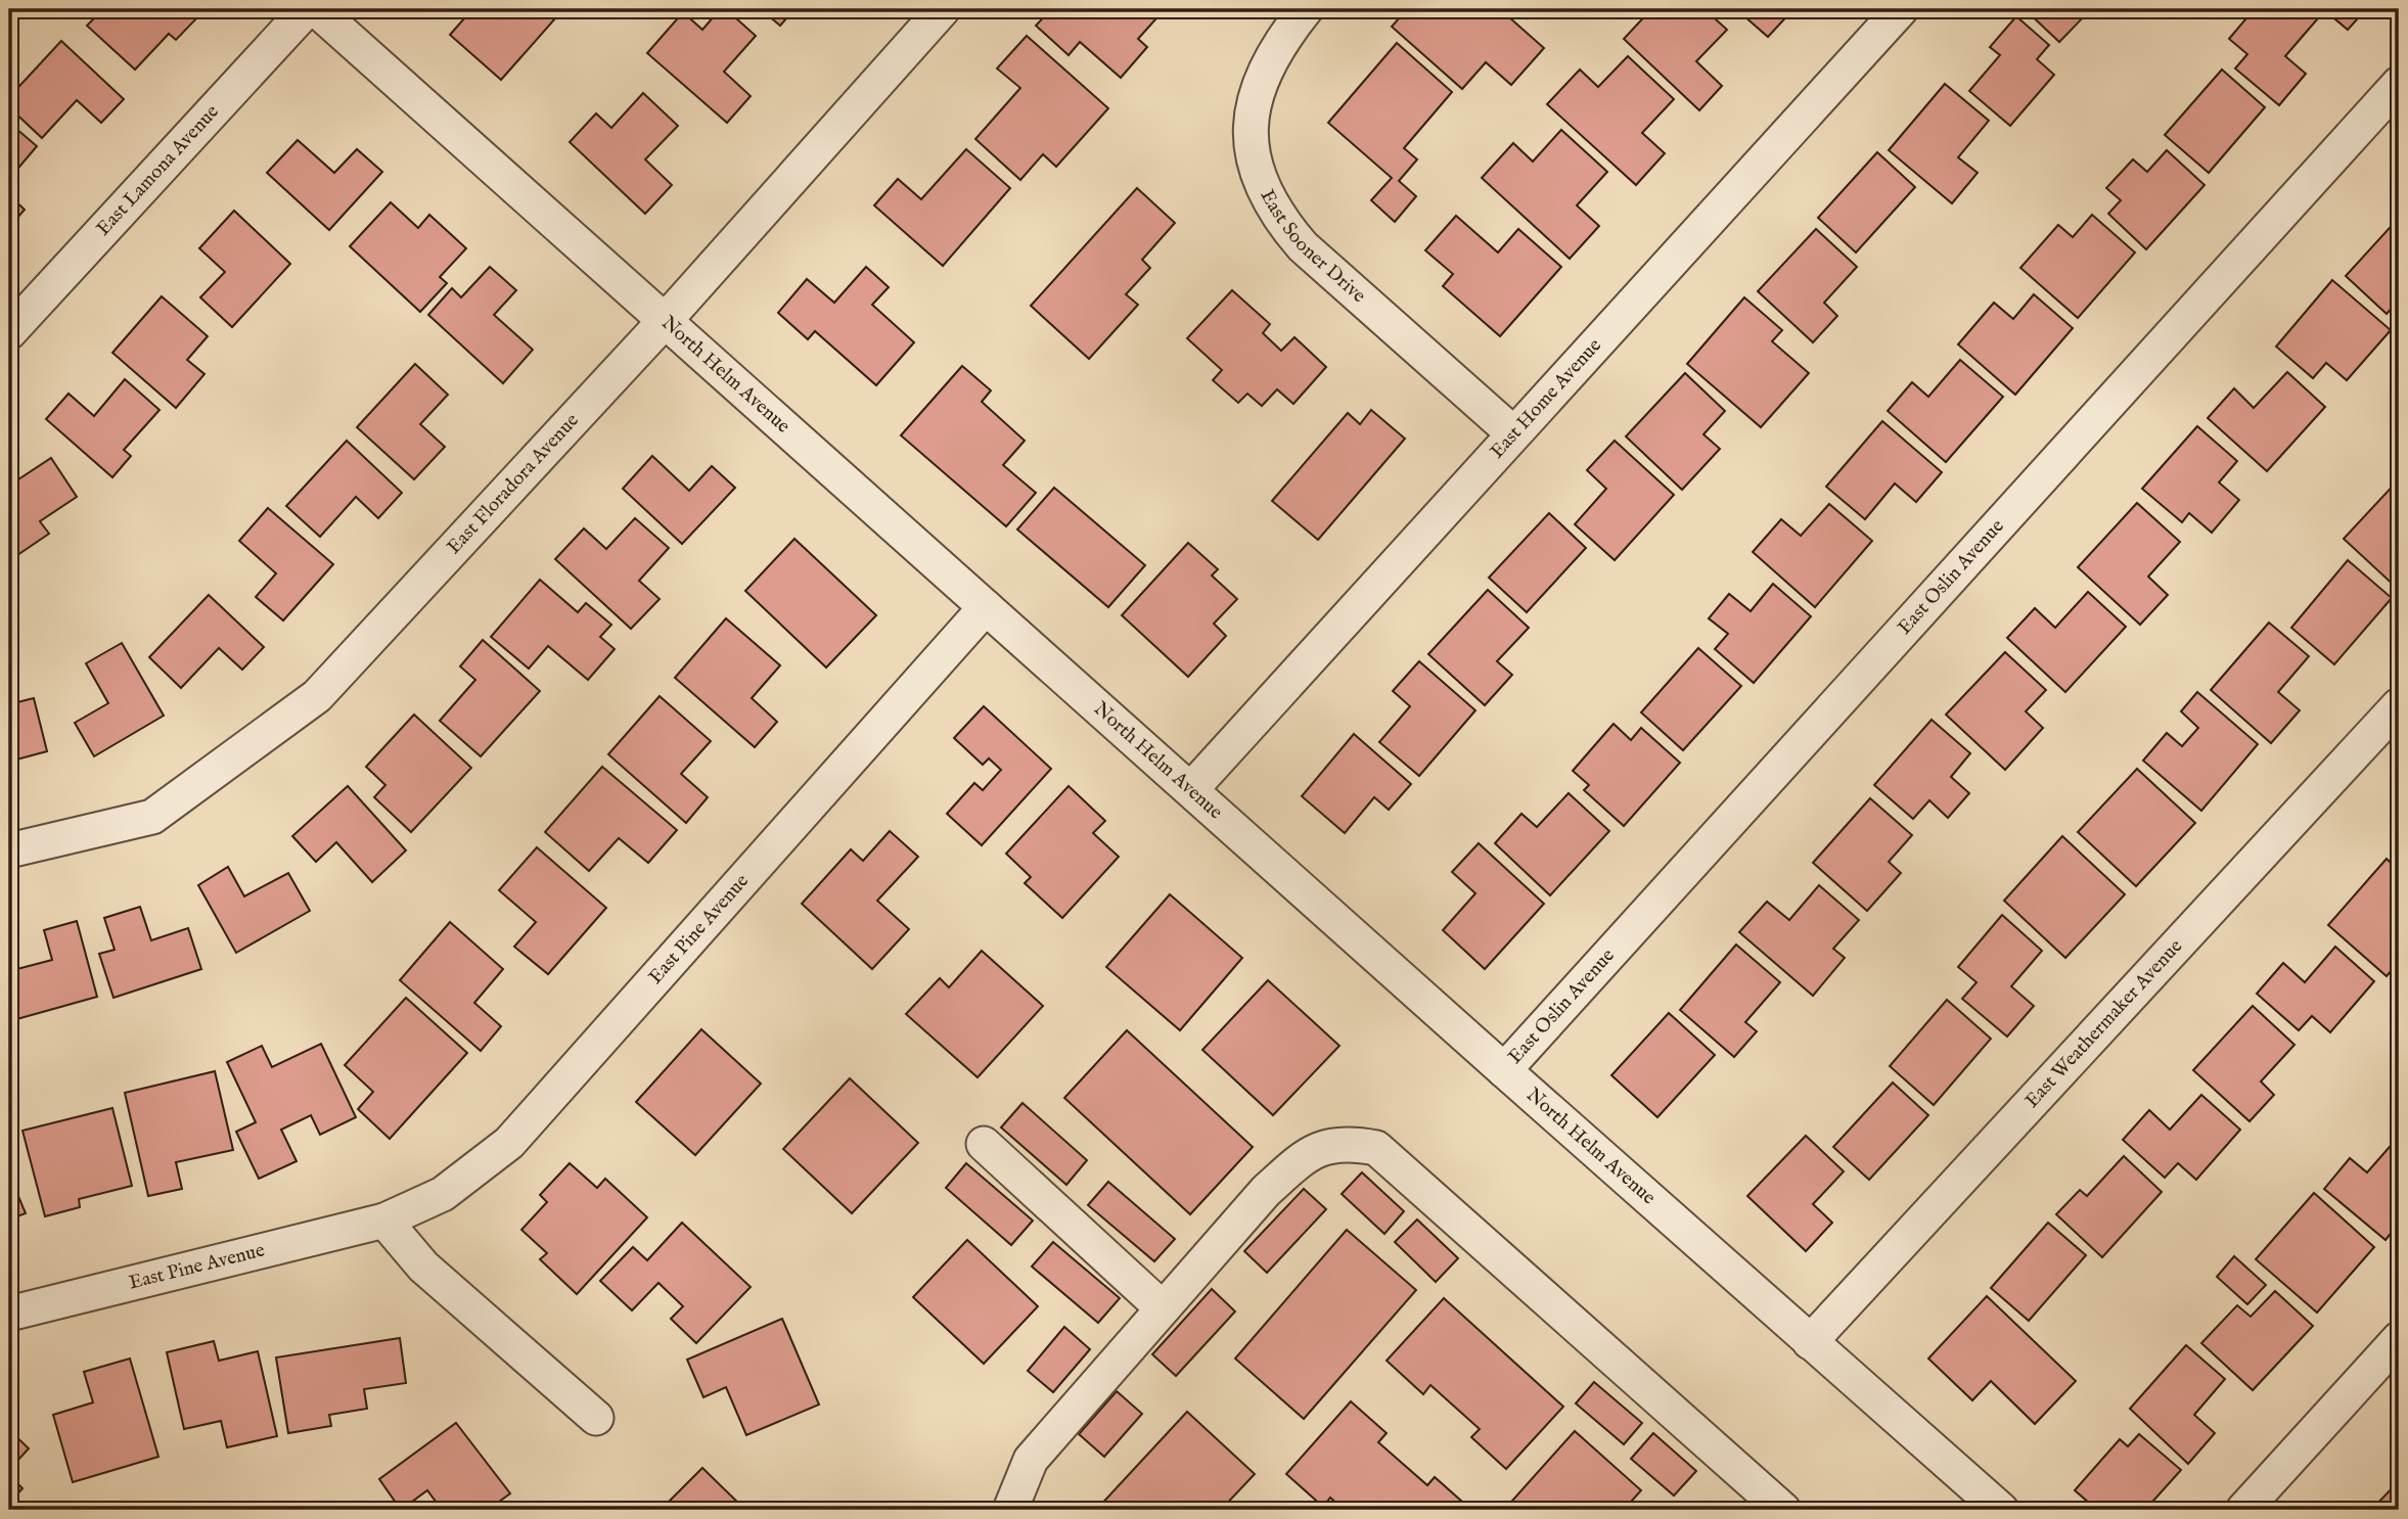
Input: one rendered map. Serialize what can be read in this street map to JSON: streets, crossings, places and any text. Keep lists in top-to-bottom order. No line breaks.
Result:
{"streets":{"street":["East Lamona Avenue","East Sooner Drive","North Helm Avenue","East Home Avenue","East Floradora Avenue","East Oslin Avenue","East Pine Avenue","East Weathermaker Avenue"]},"crossings":[["East Sooner Drive","East Home Avenue"],["North Helm Avenue","East Home Avenue"],["North Helm Avenue","East Floradora Avenue"],["North Helm Avenue","East Oslin Avenue"],["North Helm Avenue","East Pine Avenue"],["North Helm Avenue","East Weathermaker Avenue"]]}
